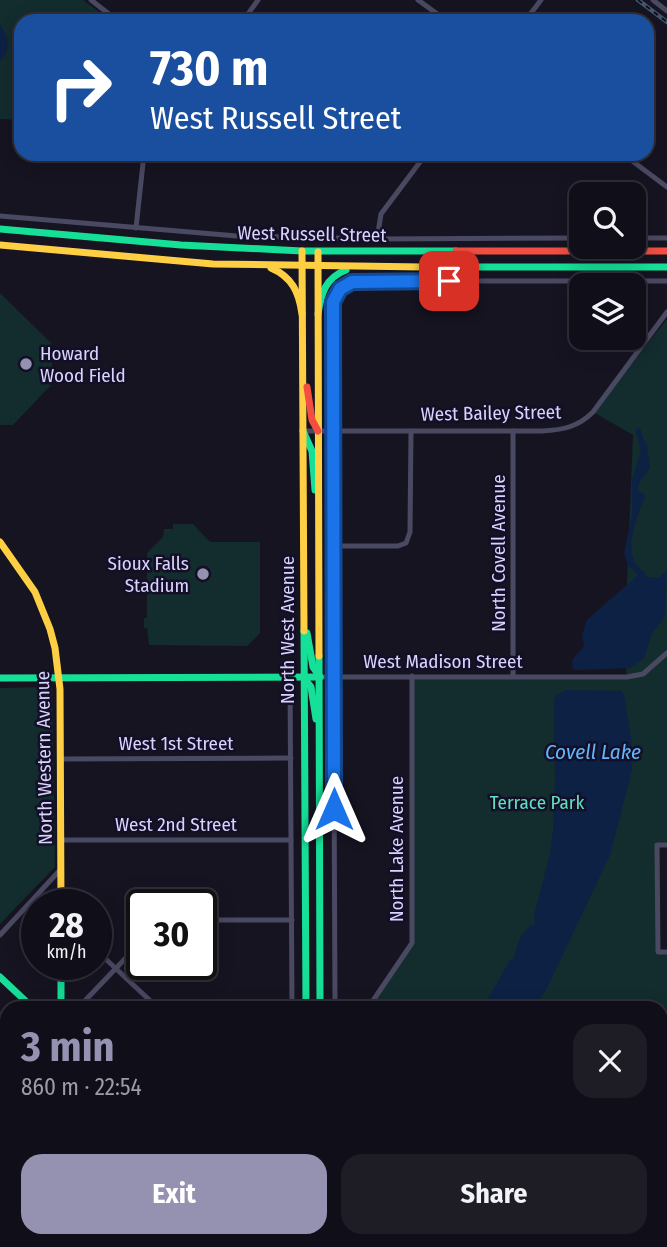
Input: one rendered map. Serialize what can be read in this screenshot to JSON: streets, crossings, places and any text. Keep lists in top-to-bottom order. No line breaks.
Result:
{"streets":{"main road":["West Russell Street","North West Avenue","West Madison Street","North Western Avenue"],"street":["West Bailey Street","North Covell Avenue","West 1st Street","West 2nd Street","North Lake Avenue"]},"crossings":[["West Russell Street","North West Avenue"],["West Bailey Street","North Covell Avenue"],["West Bailey Street","North West Avenue"],["North Covell Avenue","West Madison Street"],["North West Avenue","West Madison Street"],["North West Avenue","West 1st Street"],["North West Avenue","West 2nd Street"],["West Madison Street","North Western Avenue"],["West Madison Street","North Lake Avenue"],["West 1st Street","North Western Avenue"],["North Western Avenue","West 2nd Street"]],"water":["Covell Lake"],"parks":["Terrace Park"],"places":["Howard Wood Field","Sioux Falls Stadium"],"page":{"turn":["730 m","West Russell Street"],"speed":"28 km/h","limit":"30","heading":["3 min","860 m · 22:54"],"buttons":["Exit","Share"]}}
